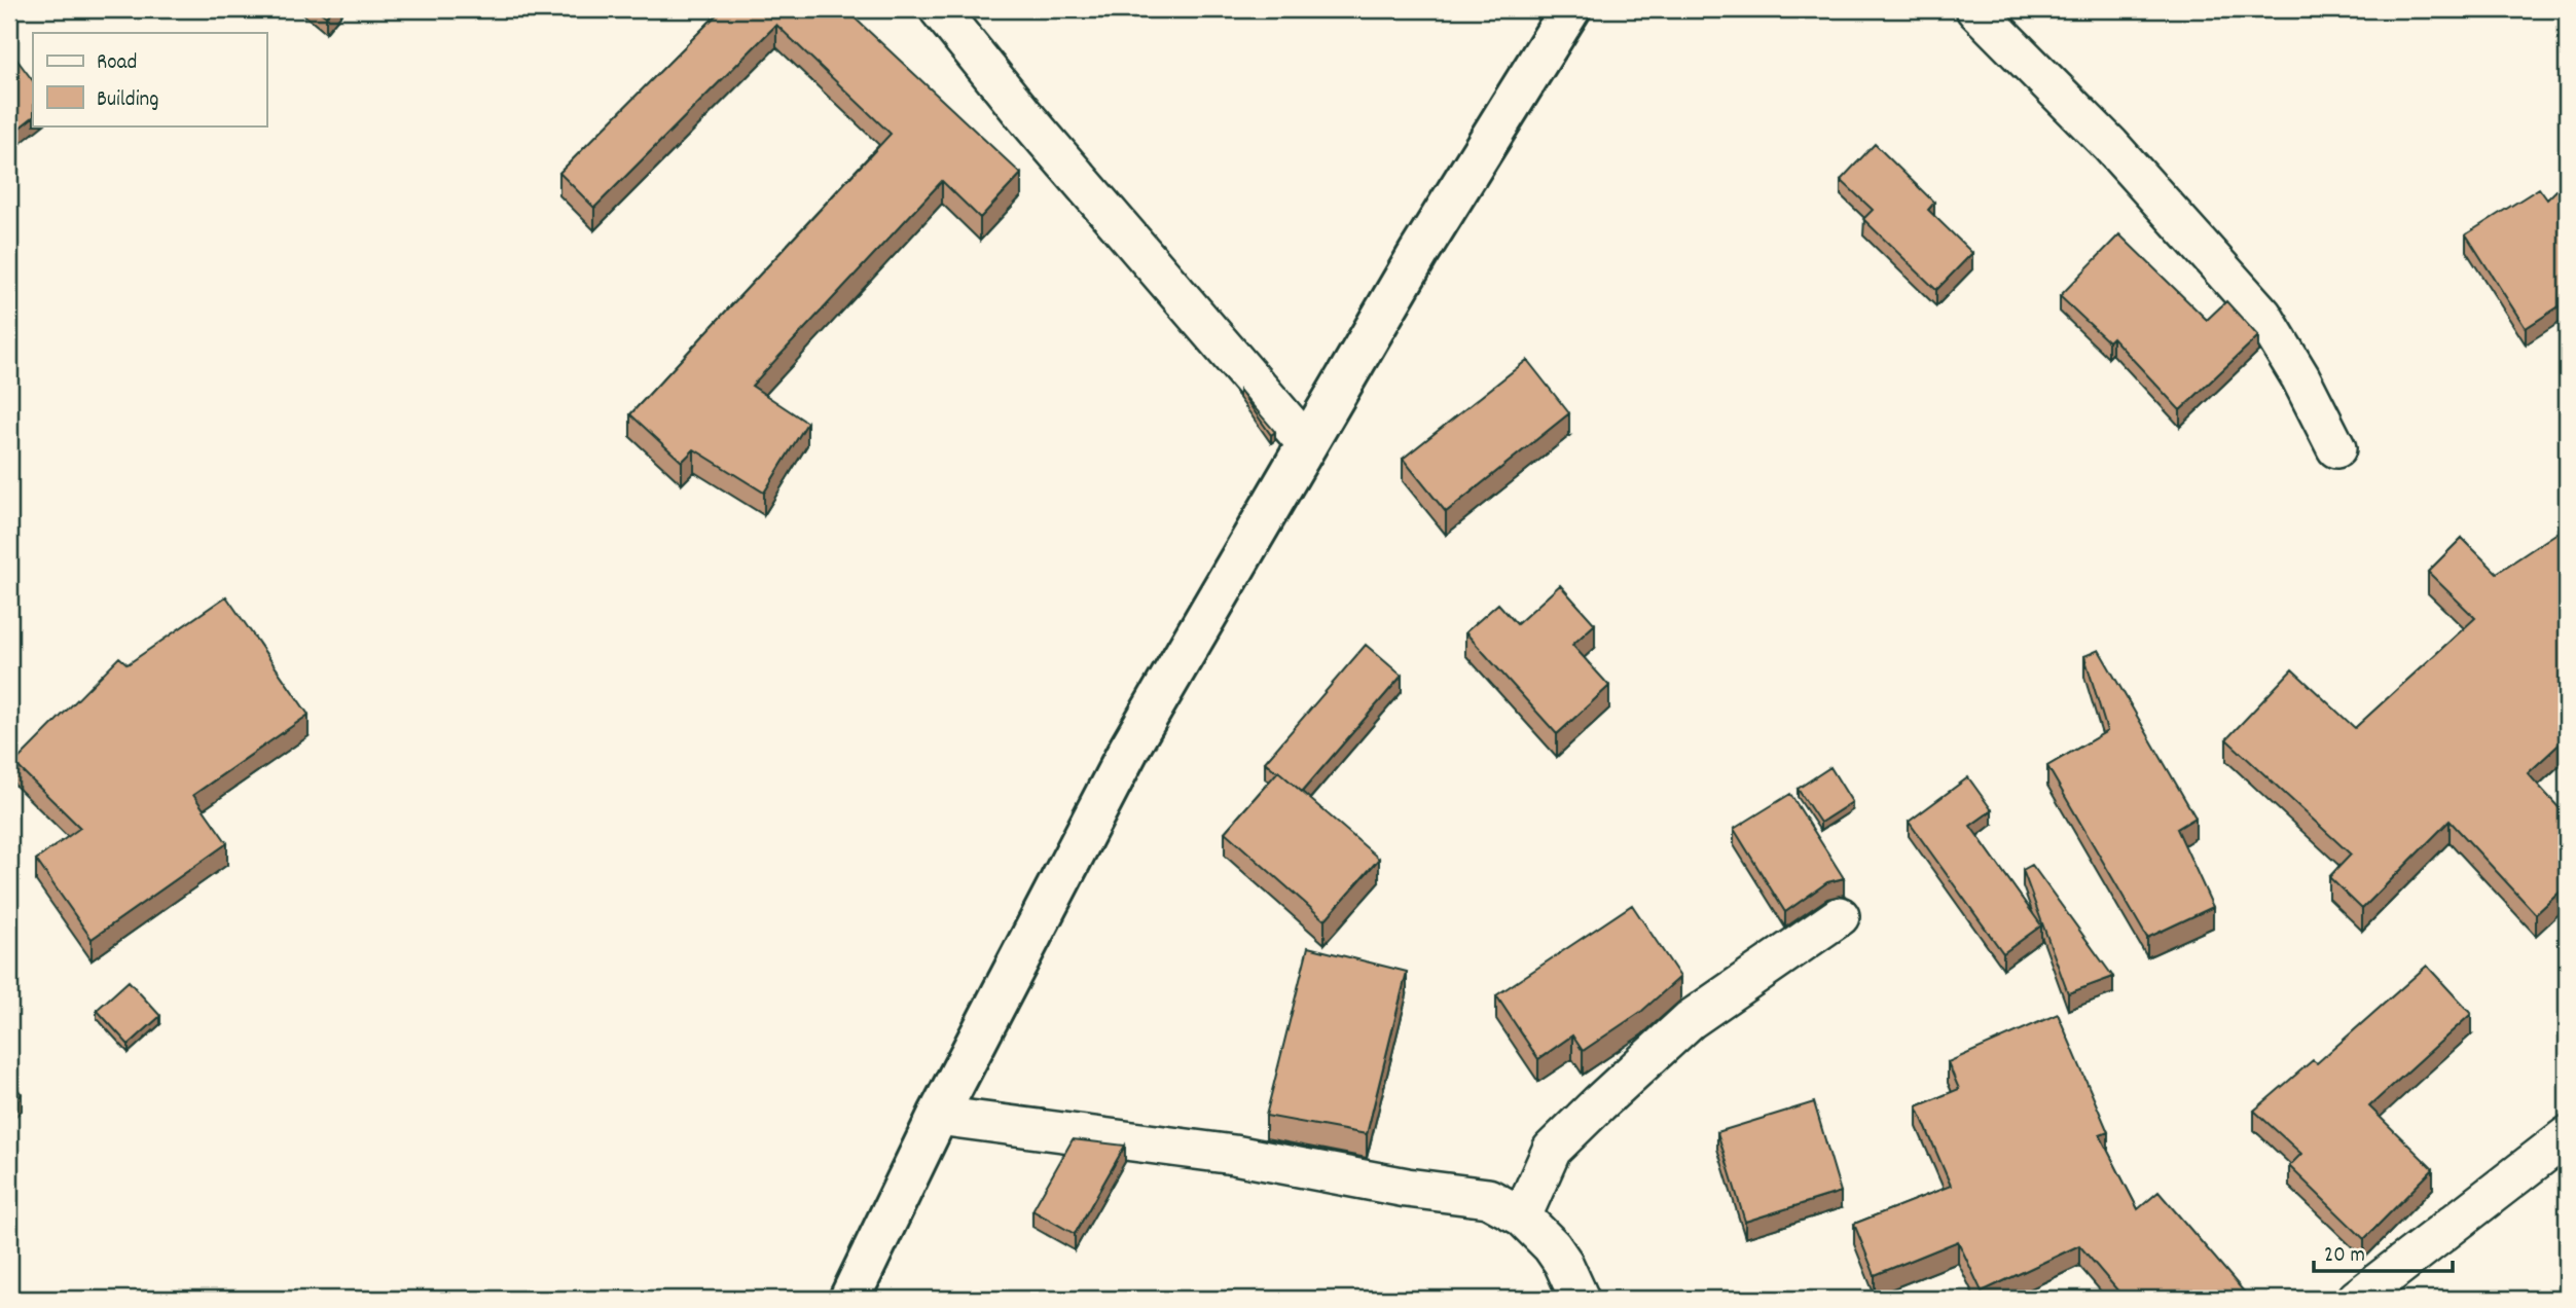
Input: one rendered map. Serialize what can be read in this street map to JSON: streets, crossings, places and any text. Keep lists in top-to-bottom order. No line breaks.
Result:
{"legend":["Road","Building"],"scale_bar":"20 m"}
